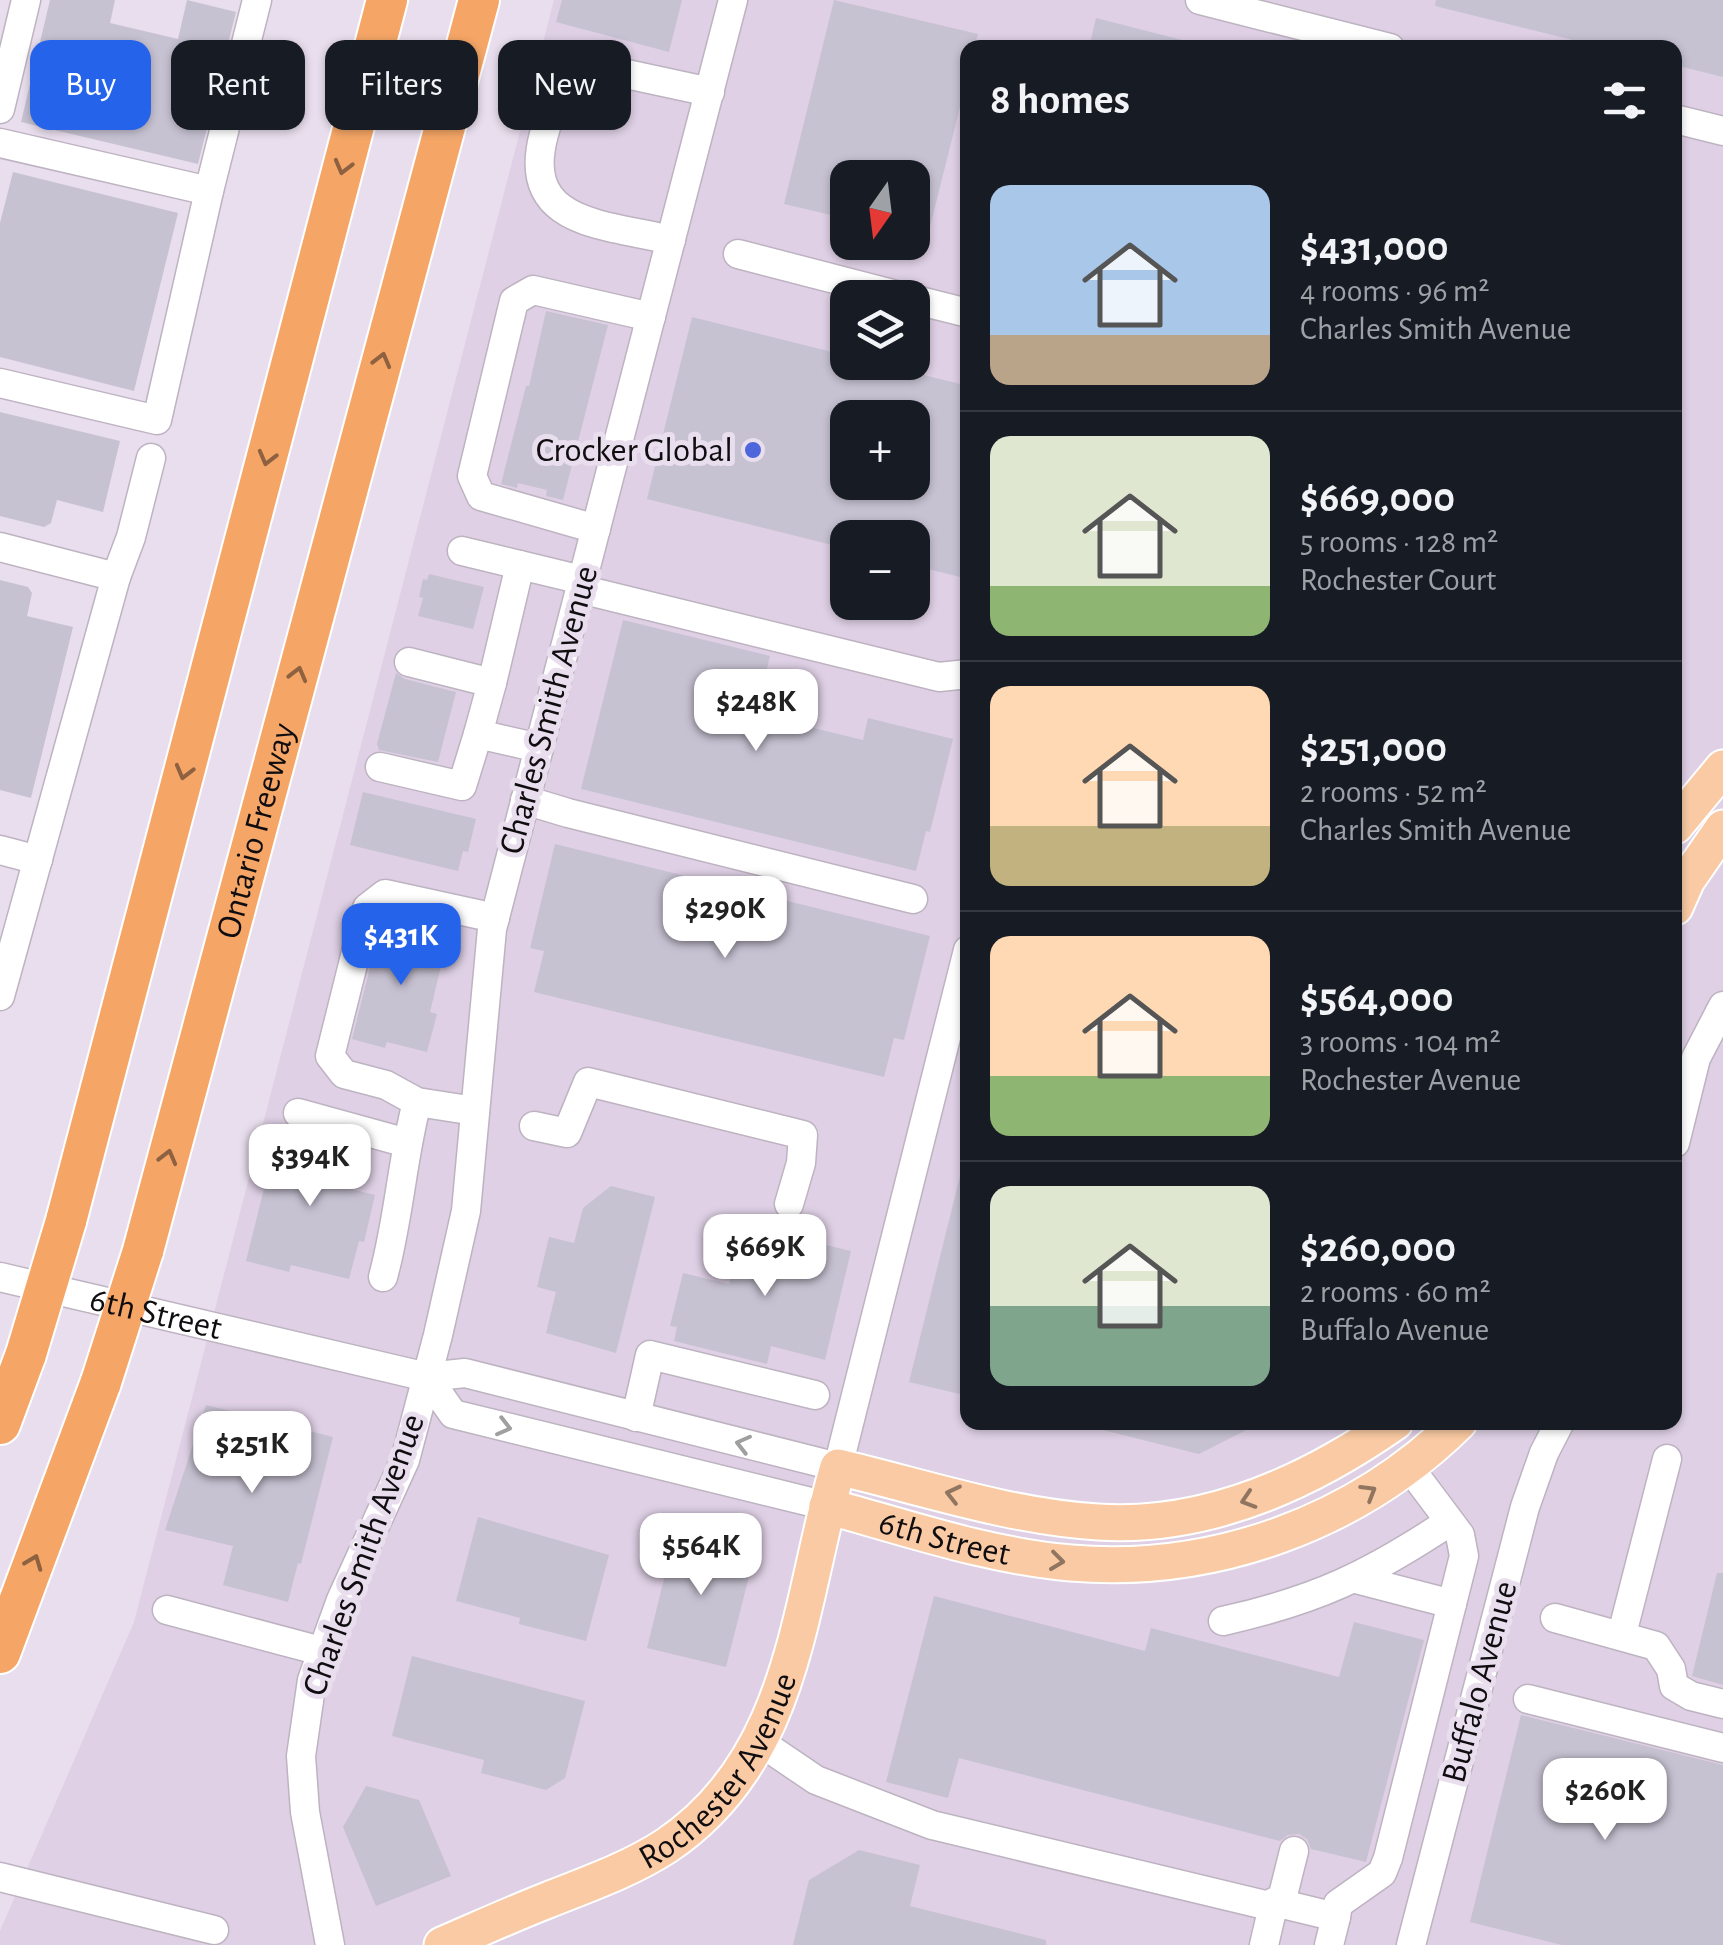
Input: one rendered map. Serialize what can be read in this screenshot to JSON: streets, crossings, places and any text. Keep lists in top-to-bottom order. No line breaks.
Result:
{"streets":{"highway":["Ontario Freeway"],"main road":["6th Street","Rochester Avenue"],"street":["Charles Smith Avenue","Buffalo Avenue"]},"crossings":[["Charles Smith Avenue","6th Street"],["6th Street","Rochester Avenue"]],"places":["Crocker Global"],"north":"bottom","page":{"chip":["Buy","Rent","Filters","New"],"heading":"8 homes","map_buttons":["+","−"],"list":[{"name":"$431,000","note":"4 rooms · 96 m² · Charles Smith Avenue"},{"name":"$669,000","note":"5 rooms · 128 m² · Rochester Court"},{"name":"$251,000","note":"2 rooms · 52 m² · Charles Smith Avenue"},{"name":"$564,000","note":"3 rooms · 104 m² · Rochester Avenue"},{"name":"$260,000","note":"2 rooms · 60 m² · Buffalo Avenue"}],"price":["$248K","$290K","$431K","$394K","$669K","$251K","$564K","$260K"]}}
